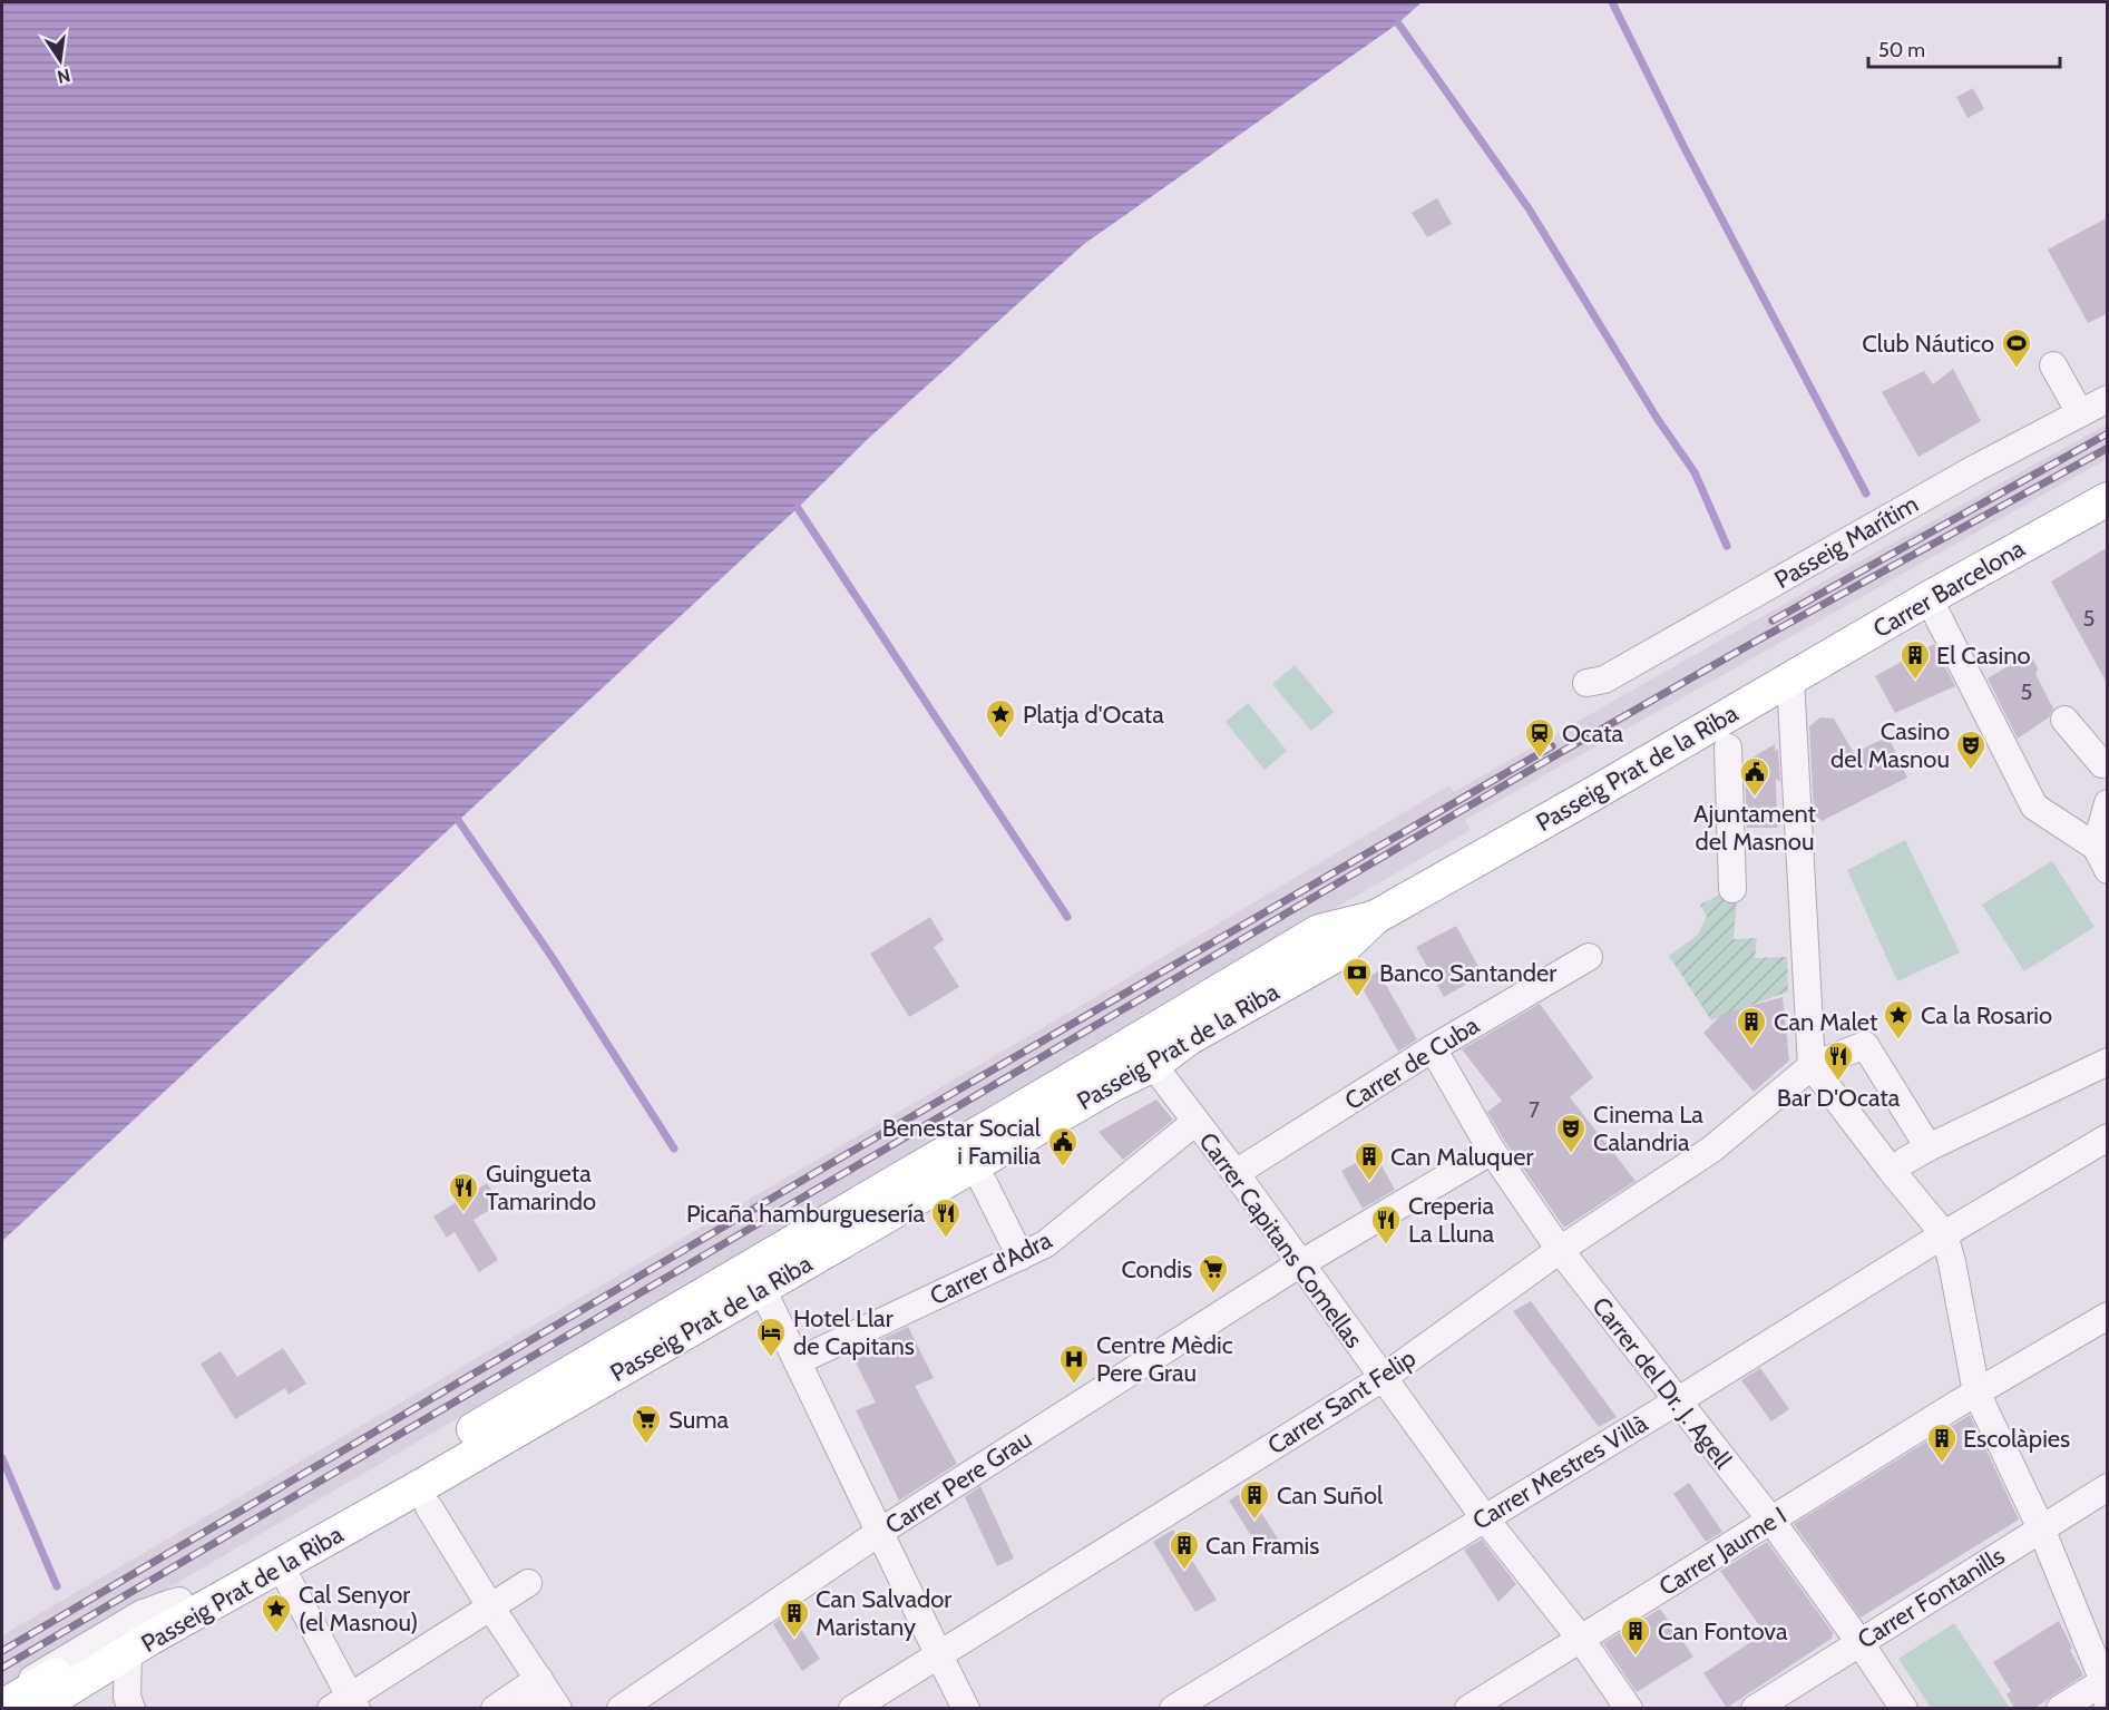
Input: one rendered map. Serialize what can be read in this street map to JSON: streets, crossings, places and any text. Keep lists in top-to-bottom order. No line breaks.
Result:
{"streets":{"main road":["Carrer Barcelona","Passeig Prat de la Riba"],"street":["Passeig Marítim","Carrer de Cuba","Carrer Capitans Comellas","Carrer d'Adra","Carrer del Dr. J. Agell","Carrer Sant Felip","Carrer Mestres Villà","Carrer Pere Grau","Carrer Jaume I","Carrer Fontanills"]},"crossings":[["Carrer Barcelona","Passeig Prat de la Riba"],["Passeig Prat de la Riba","Carrer Capitans Comellas"],["Carrer de Cuba","Carrer Capitans Comellas"],["Carrer de Cuba","Carrer del Dr. J. Agell"],["Carrer Capitans Comellas","Carrer d'Adra"],["Carrer Capitans Comellas","Carrer Sant Felip"],["Carrer Capitans Comellas","Carrer Mestres Villà"],["Carrer Capitans Comellas","Carrer Pere Grau"],["Carrer Capitans Comellas","Carrer Jaume I"],["Carrer del Dr. J. Agell","Carrer Sant Felip"],["Carrer del Dr. J. Agell","Carrer Mestres Villà"],["Carrer del Dr. J. Agell","Carrer Pere Grau"],["Carrer del Dr. J. Agell","Carrer Jaume I"],["Carrer del Dr. J. Agell","Carrer Fontanills"]],"places":{"sports":["Club Náutico"],"building":["El Casino","Can Malet","Can Maluquer","Escolàpies","Can Suñol","Can Framis","Can Salvador Maristany","Can Fontova"],"place":["Platja d'Ocata","Ca la Rosario","Cal Senyor (el Masnou)"],"station":["Ocata"],"theatre":["Casino del Masnou","Cinema La Calandria"],"public building":["Ajuntament del Masnou","Benestar Social i Familia"],"bank":["Banco Santander"],"restaurant":["Bar D'Ocata","Guingueta Tamarindo","Picaña hamburguesería","Creperia La Lluna"],"supermarket":["Condis","Suma"],"hotel":["Hotel Llar de Capitans"],"hospital":["Centre Mèdic Pere Grau"]},"house_numbers":["5","5","7"],"scale_bar":"50 m","north":"bottom"}
